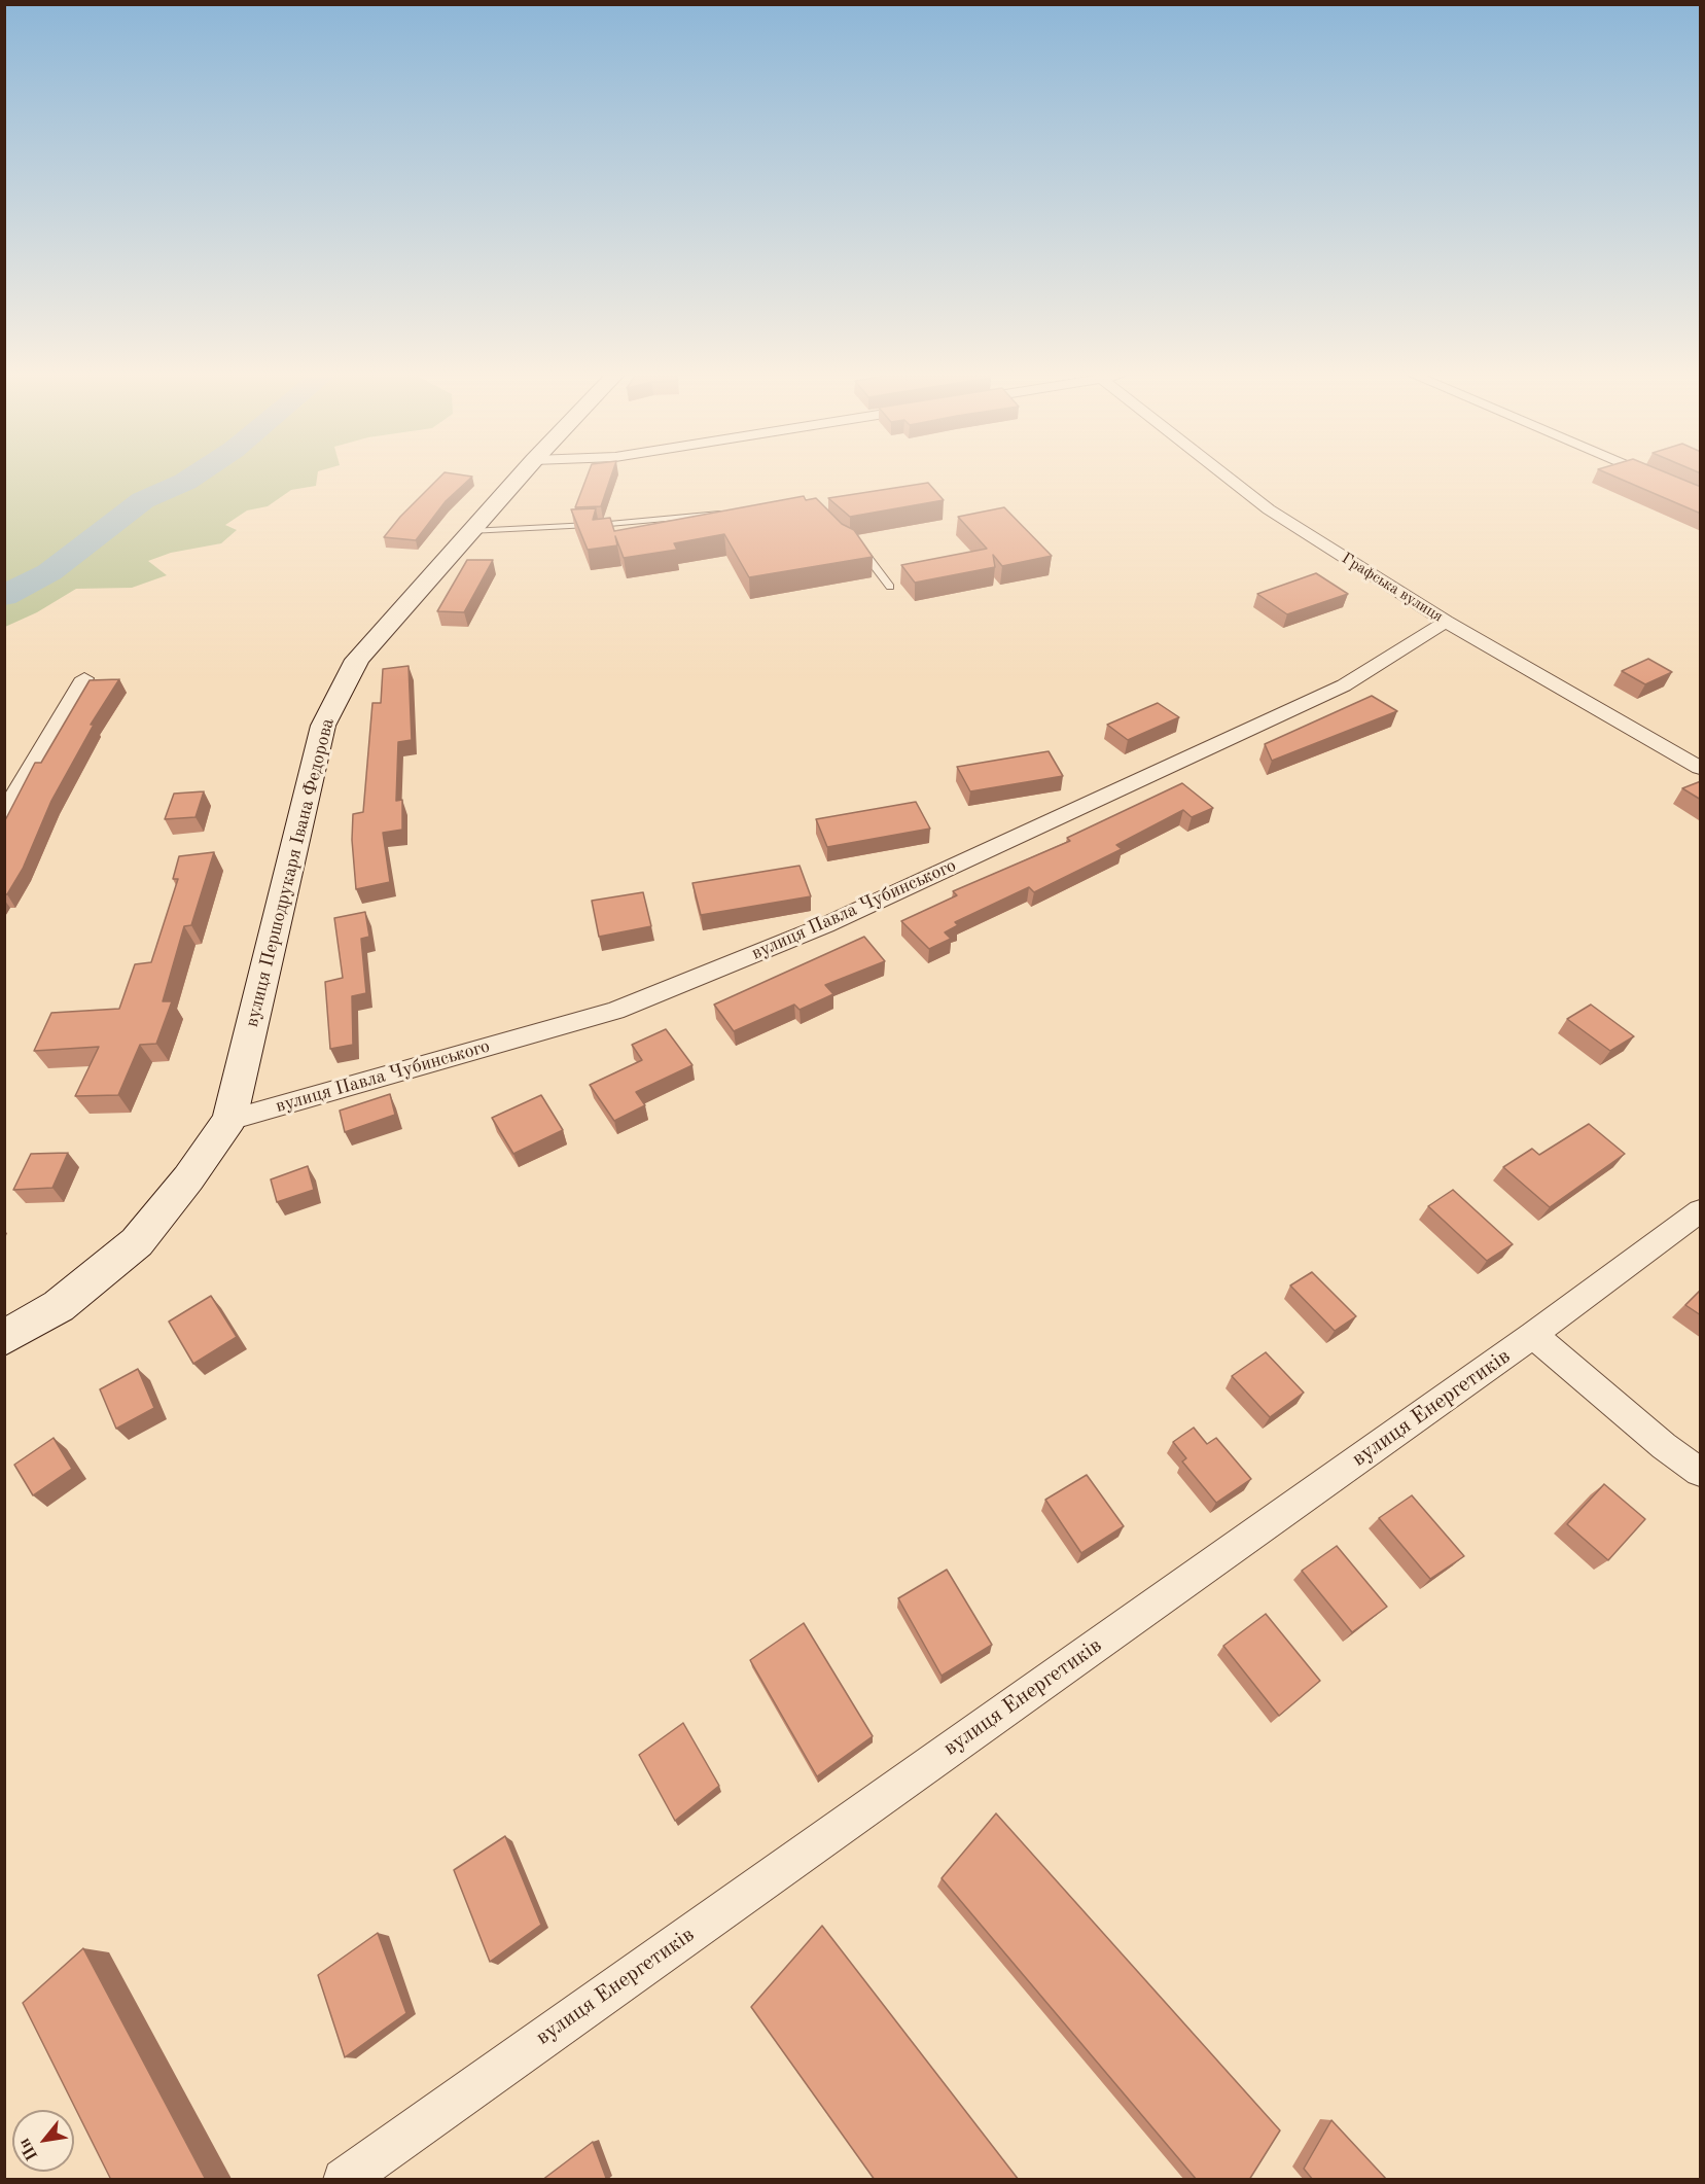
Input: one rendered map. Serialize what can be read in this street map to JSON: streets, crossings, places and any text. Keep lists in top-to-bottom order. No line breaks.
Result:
{"streets":{"street":["Графська вулиця","вулиця Першодрукаря Івана Федорова","вулиця Павла Чубинського","вулиця Енергетиків"]},"crossings":[["Графська вулиця","вулиця Павла Чубинського"],["вулиця Першодрукаря Івана Федорова","вулиця Павла Чубинського"]],"north":"bottom left"}
